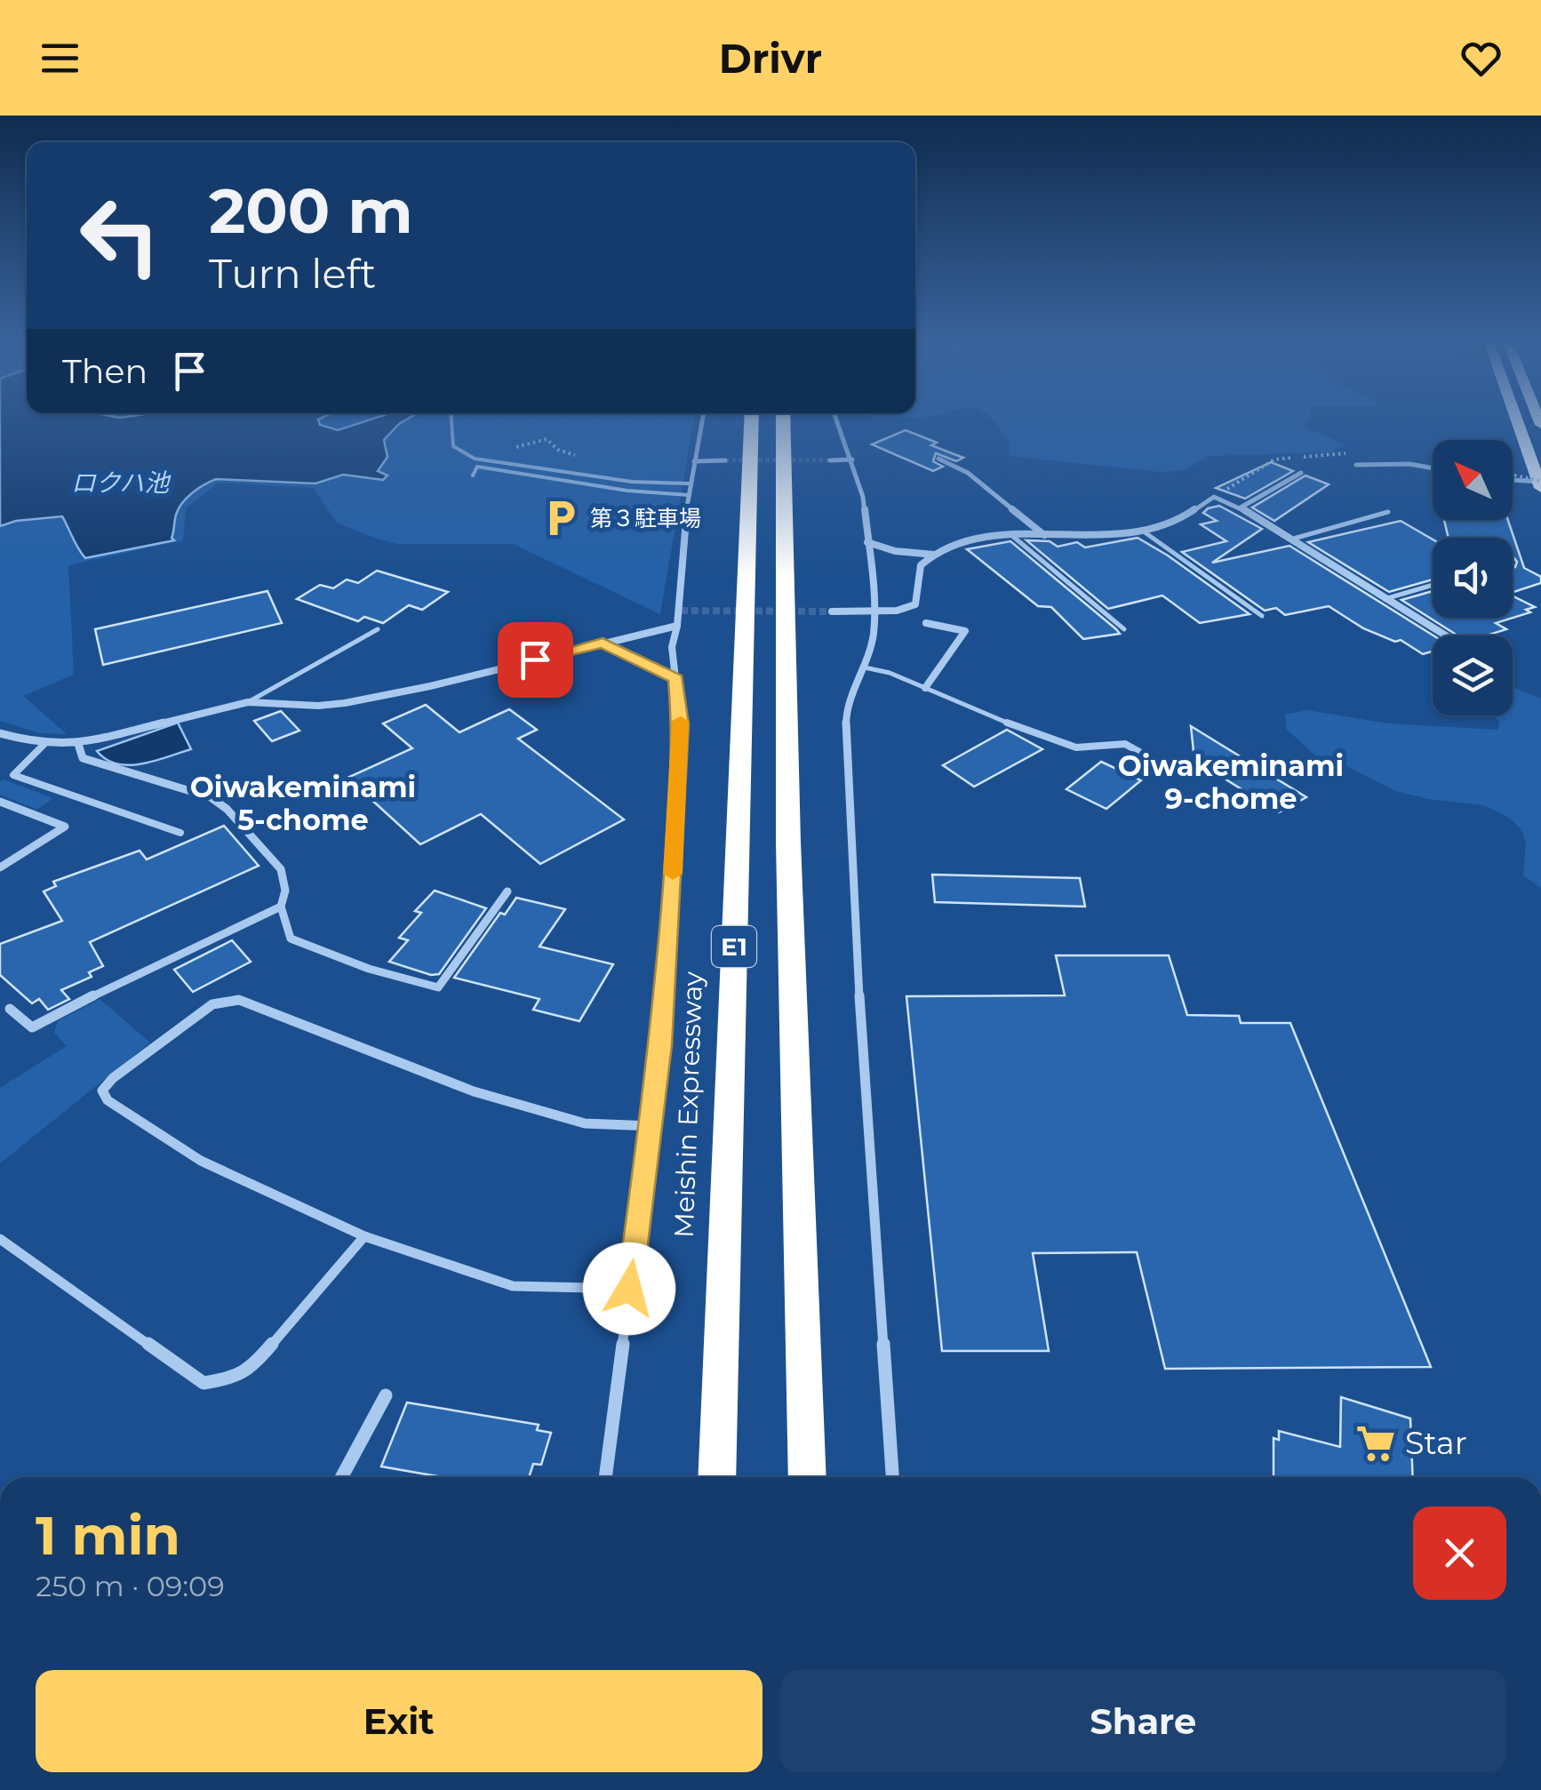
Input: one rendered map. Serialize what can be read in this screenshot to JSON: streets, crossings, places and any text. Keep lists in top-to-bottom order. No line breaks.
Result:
{"streets":{"highway":["E1","Meishin Expressway"]},"districts":["Oiwakeminami 9-chome","Oiwakeminami 5-chome"],"water":["ロクハ池"],"places":{"parking":["第３駐車場"],"supermarket":["Star"]},"north":"top left","page":{"header":"Drivr","turn":["200 m","Turn left"],"then":"Then","heading":["1 min","250 m · 09:09"],"buttons":["Exit","Share"]}}
